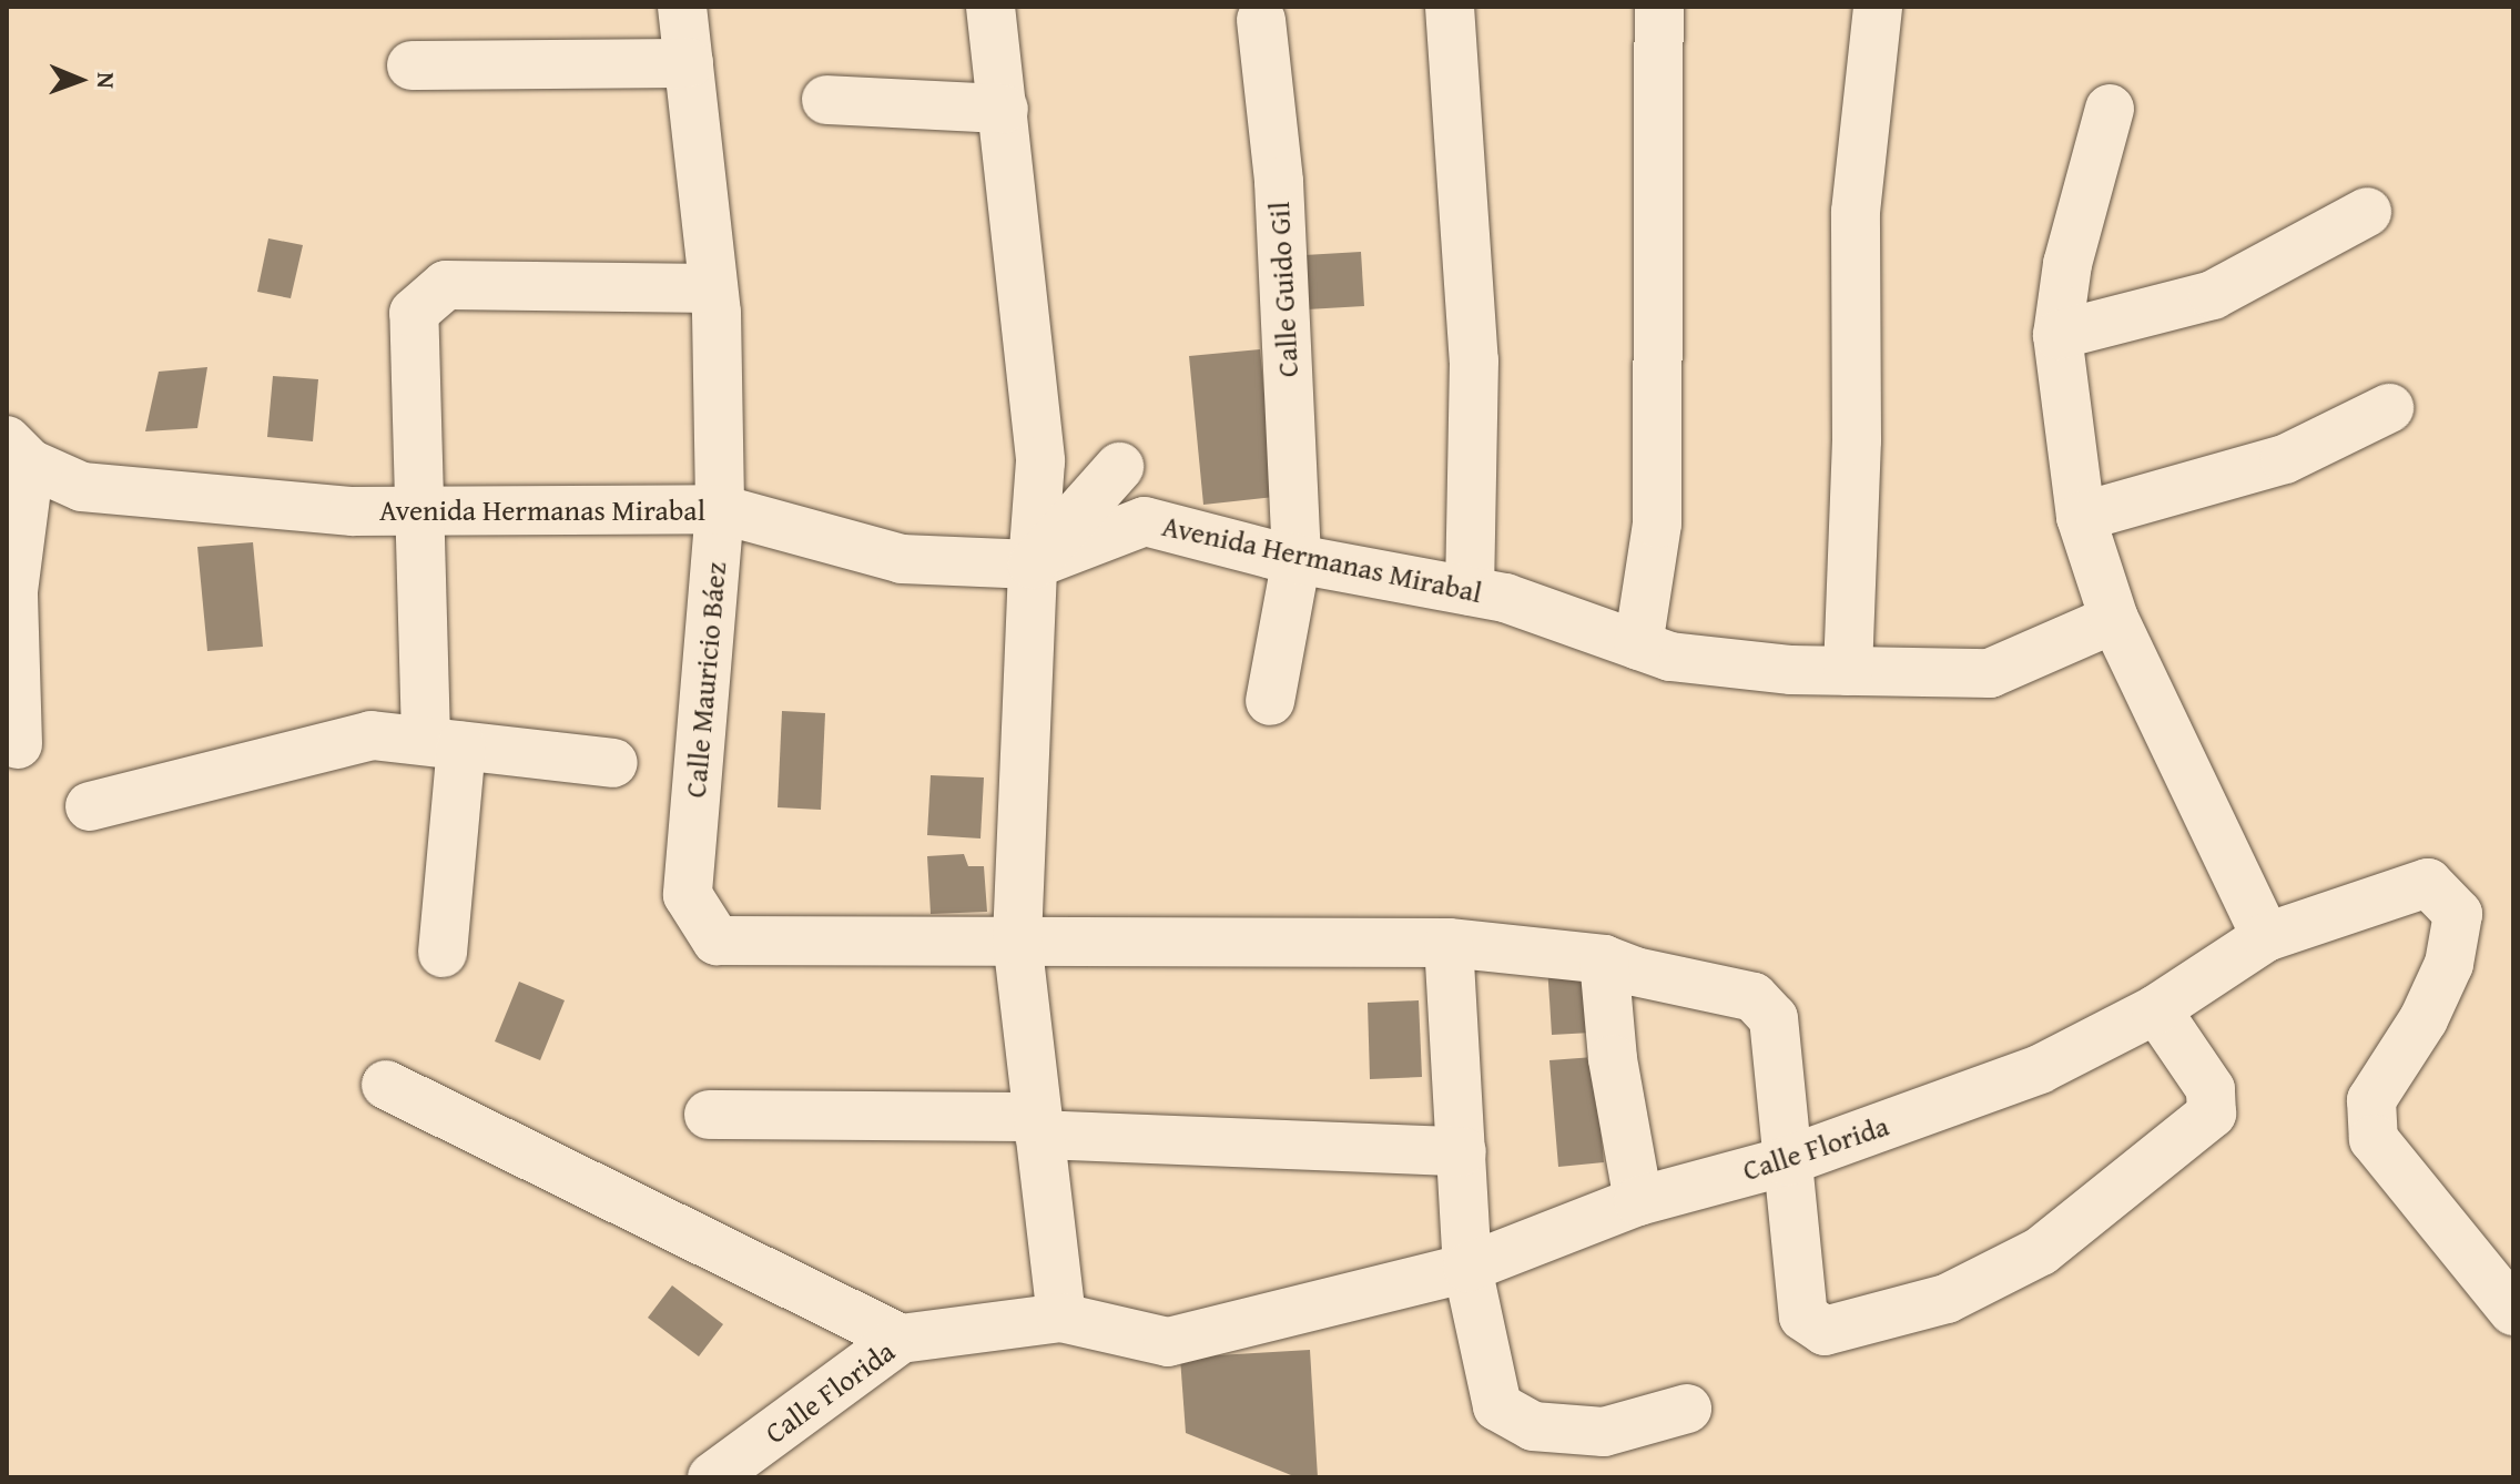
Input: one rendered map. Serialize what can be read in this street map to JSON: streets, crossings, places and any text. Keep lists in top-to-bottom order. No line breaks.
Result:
{"streets":{"street":["Calle Guido Gil","Avenida Hermanas Mirabal","Calle Mauricio Báez","Calle Florida"]},"crossings":[["Calle Guido Gil","Avenida Hermanas Mirabal"],["Avenida Hermanas Mirabal","Calle Mauricio Báez"]],"north":"right"}
